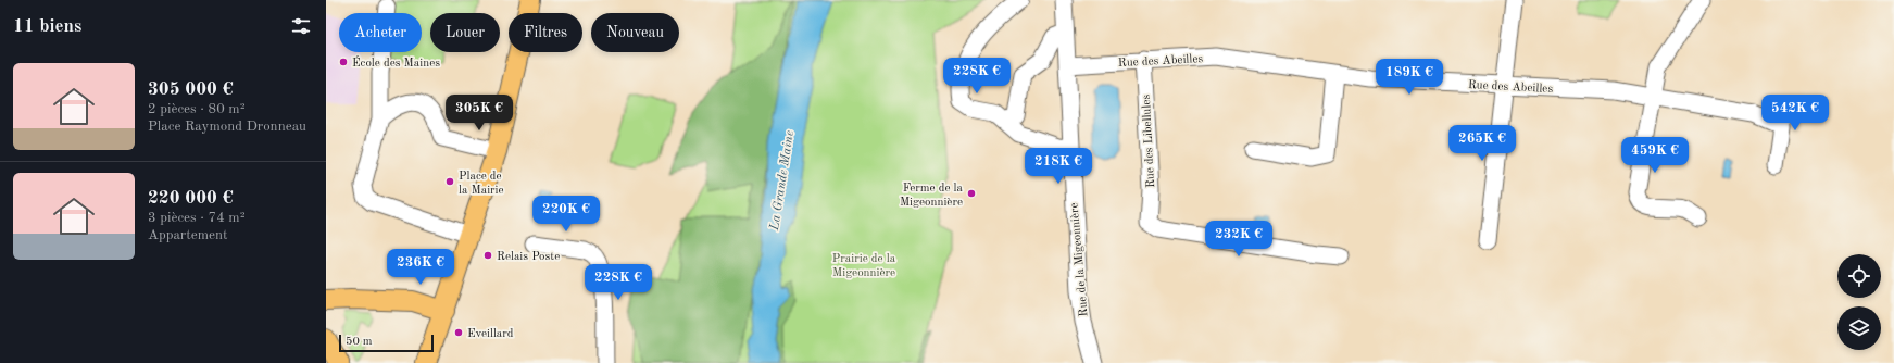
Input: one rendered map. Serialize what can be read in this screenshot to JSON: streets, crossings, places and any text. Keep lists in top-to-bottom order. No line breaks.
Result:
{"streets":{"street":["Rue des Abeilles","Rue des Libellules","Rue de la Migeonnière"]},"crossings":[["Rue des Abeilles","Rue des Libellules"],["Rue des Abeilles","Rue de la Migeonnière"]],"water":["La Grande Maine"],"parks":["Prairie de la Migeonnière"],"places":["École des Maines","Place de la Mairie","Ferme de la Migeonnière","Relais Poste","Eveillard"],"scale_bar":"50 m","page":{"heading":"11 biens","chip":["Acheter","Louer","Filtres","Nouveau"],"list":[{"name":"305 000 €","note":"2 pièces · 80 m² · Place Raymond Dronneau"},{"name":"220 000 €","note":"3 pièces · 74 m² · Appartement"}],"price":["228K €","189K €","305K €","542K €","265K €","459K €","218K €","220K €","232K €","236K €","228K €"],"scale":"50 m"}}
